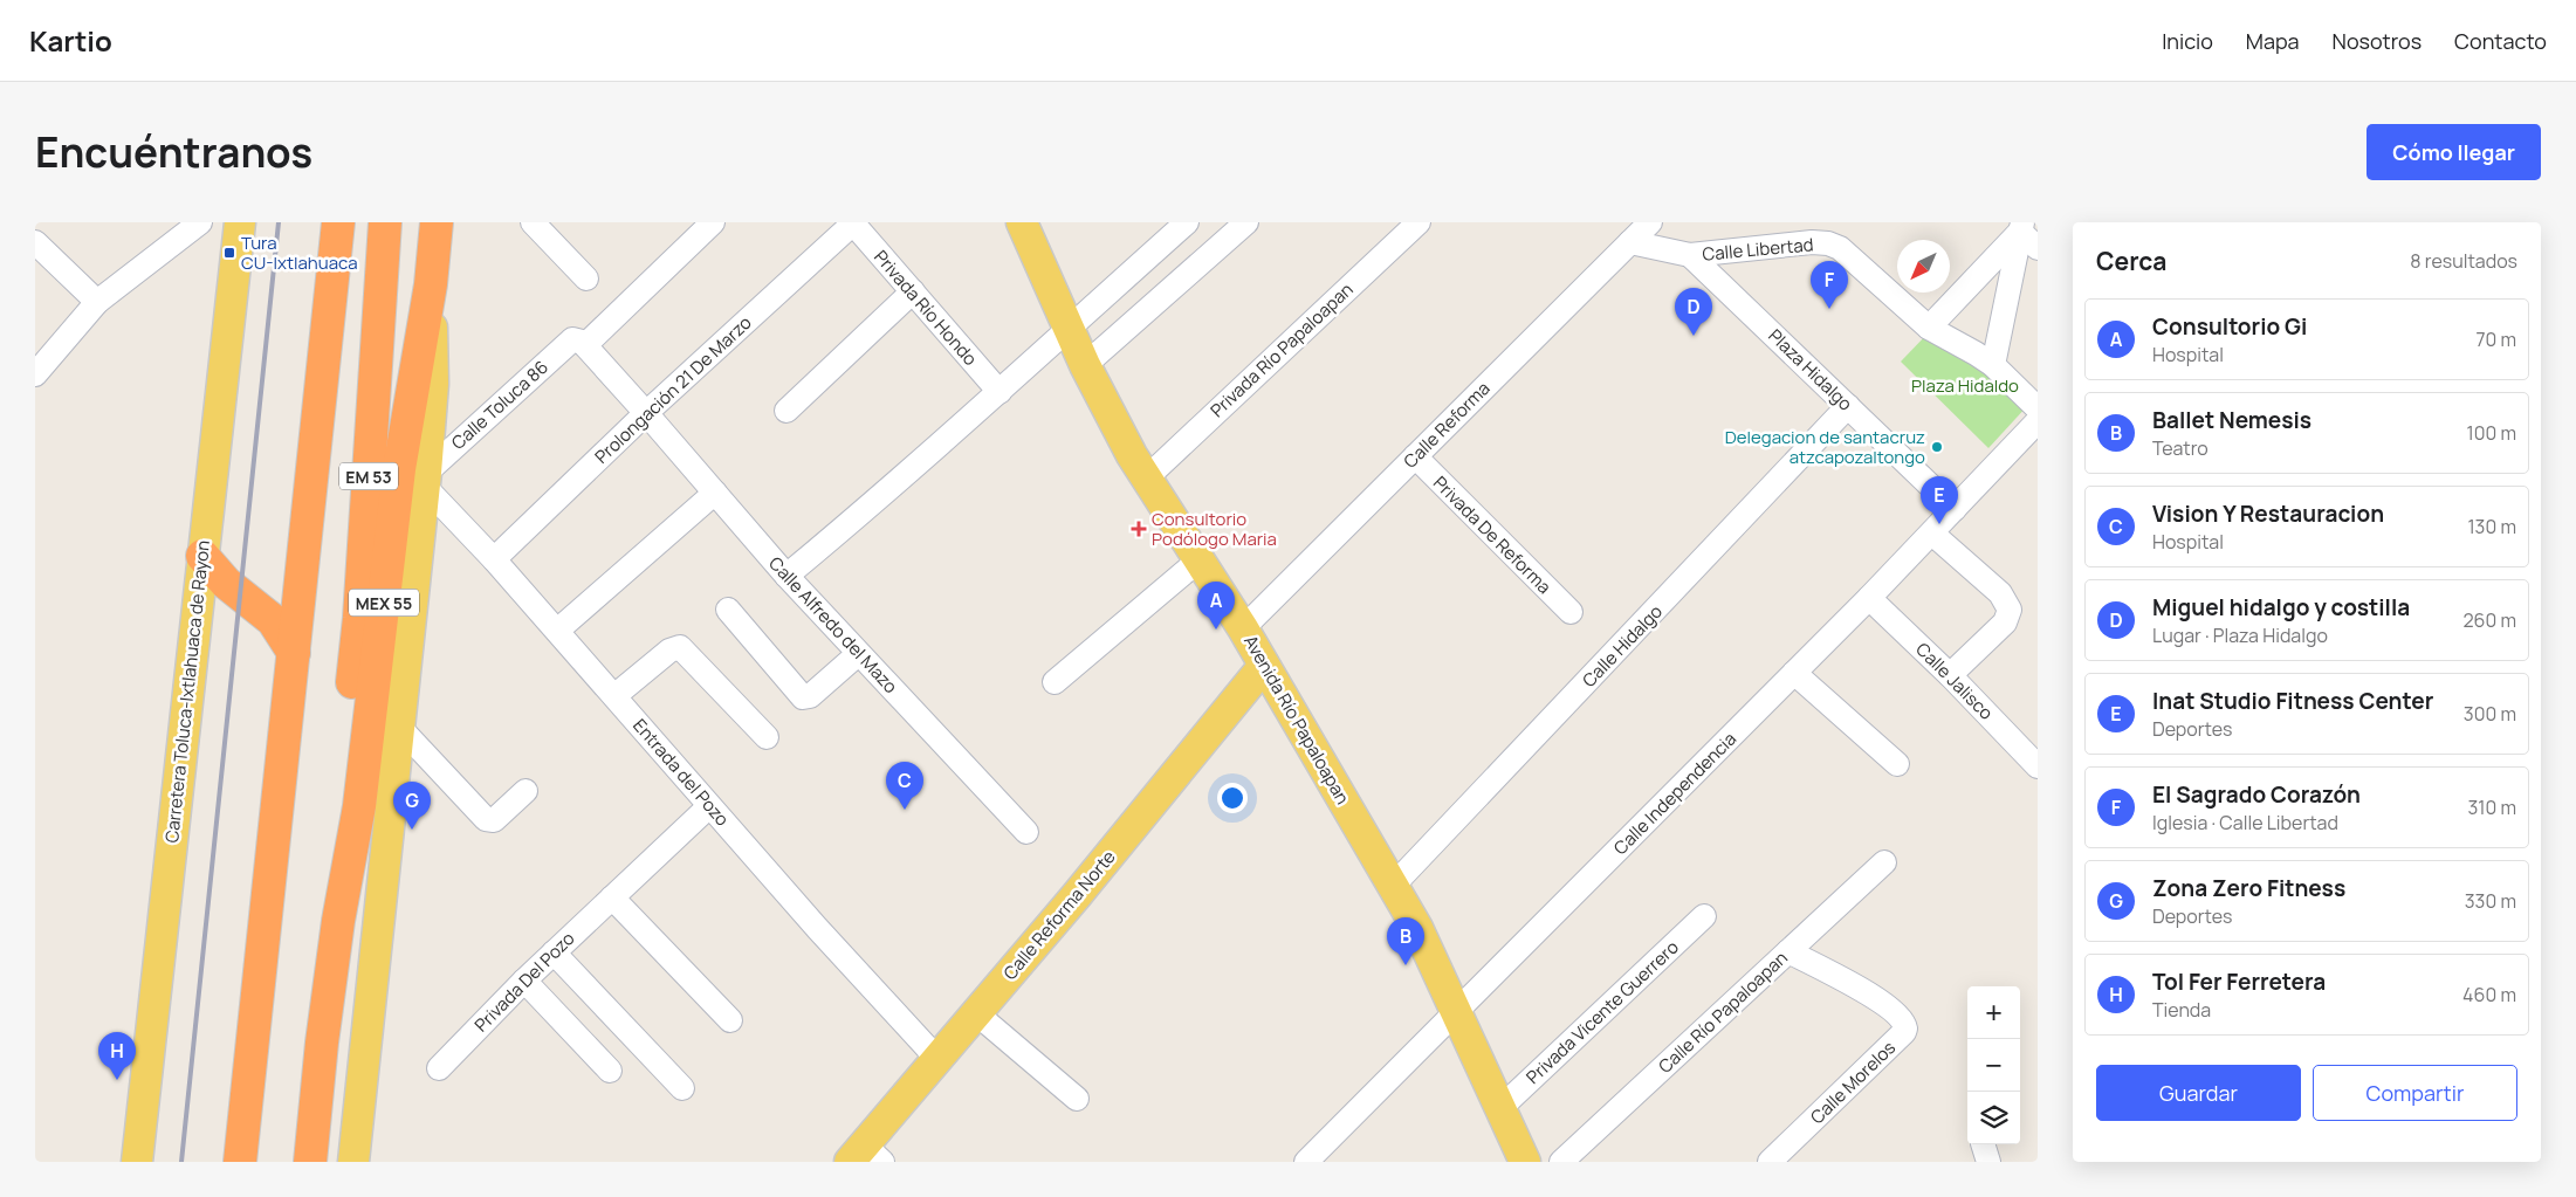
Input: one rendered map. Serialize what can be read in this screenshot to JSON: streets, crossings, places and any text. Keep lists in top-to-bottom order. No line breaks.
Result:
{"streets":{"highway":["EM 53","MEX 55"],"main road":["Carretera Toluca-Ixtlahuaca de Rayon","Avenida Río Papaloapan","Calle Reforma Norte"],"street":["Calle Libertad","Privada Río Hondo","Privada Río Papaloapan","Plaza Hidalgo","Prolongación 21 De Marzo","Calle Toluca 86","Calle Reforma","Privada De Reforma","Calle Alfredo del Mazo","Calle Hidalgo","Calle Jalisco","Entrada del Pozo","Calle Independencia","Privada Del Pozo","Privada Vicente Guerrero","Calle Río Papaloapan","Calle Morelos"]},"crossings":[["Calle Libertad","Plaza Hidalgo"],["Calle Libertad","Calle Reforma"],["Privada Río Hondo","Prolongación 21 De Marzo"],["Privada Río Papaloapan","Avenida Río Papaloapan"],["Plaza Hidalgo","Calle Hidalgo"],["Plaza Hidalgo","Calle Independencia"],["Prolongación 21 De Marzo","Calle Alfredo del Mazo"],["Prolongación 21 De Marzo","Entrada del Pozo"],["Calle Toluca 86","Calle Alfredo del Mazo"],["Calle Toluca 86","Entrada del Pozo"],["Calle Reforma","Privada De Reforma"],["Calle Reforma","Avenida Río Papaloapan"],["EM 53","MEX 55"],["Calle Hidalgo","Avenida Río Papaloapan"],["Calle Jalisco","Calle Independencia"],["Avenida Río Papaloapan","Calle Independencia"],["Avenida Río Papaloapan","Calle Reforma Norte"],["Avenida Río Papaloapan","Privada Vicente Guerrero"],["Entrada del Pozo","Calle Reforma Norte"],["Entrada del Pozo","Privada Del Pozo"],["Calle Río Papaloapan","Calle Morelos"]],"parks":["Plaza Hidaldo"],"places":{"transit":["Tura CU-Ixtlahuaca"],"other":["Delegacion de santacruz atzcapozaltongo"],"health":["Consultorio Podólogo Maria"]},"north":"bottom left","page":{"header":"Kartio","nav":["Inicio","Mapa","Nosotros","Contacto"],"title":"Encuéntranos","buttons":["Cómo llegar",["Guardar","Compartir"]],"heading":["Cerca","8 resultados"],"pins":["F","D","E","A","C","G","B","H"],"list":[{"mark":"A","name":"Consultorio Gi","note":"Hospital","value":"70 m"},{"mark":"B","name":"Ballet Nemesis","note":"Teatro","value":"100 m"},{"mark":"C","name":"Vision Y Restauracion","note":"Hospital","value":"130 m"},{"mark":"D","name":"Miguel hidalgo y costilla","note":"Lugar · Plaza Hidalgo","value":"260 m"},{"mark":"E","name":"Inat Studio Fitness Center","note":"Deportes","value":"300 m"},{"mark":"F","name":"El Sagrado Corazón","note":"Iglesia · Calle Libertad","value":"310 m"},{"mark":"G","name":"Zona Zero Fitness","note":"Deportes","value":"330 m"},{"mark":"H","name":"Tol Fer Ferretera","note":"Tienda","value":"460 m"}],"map_buttons":["+","−"]}}
